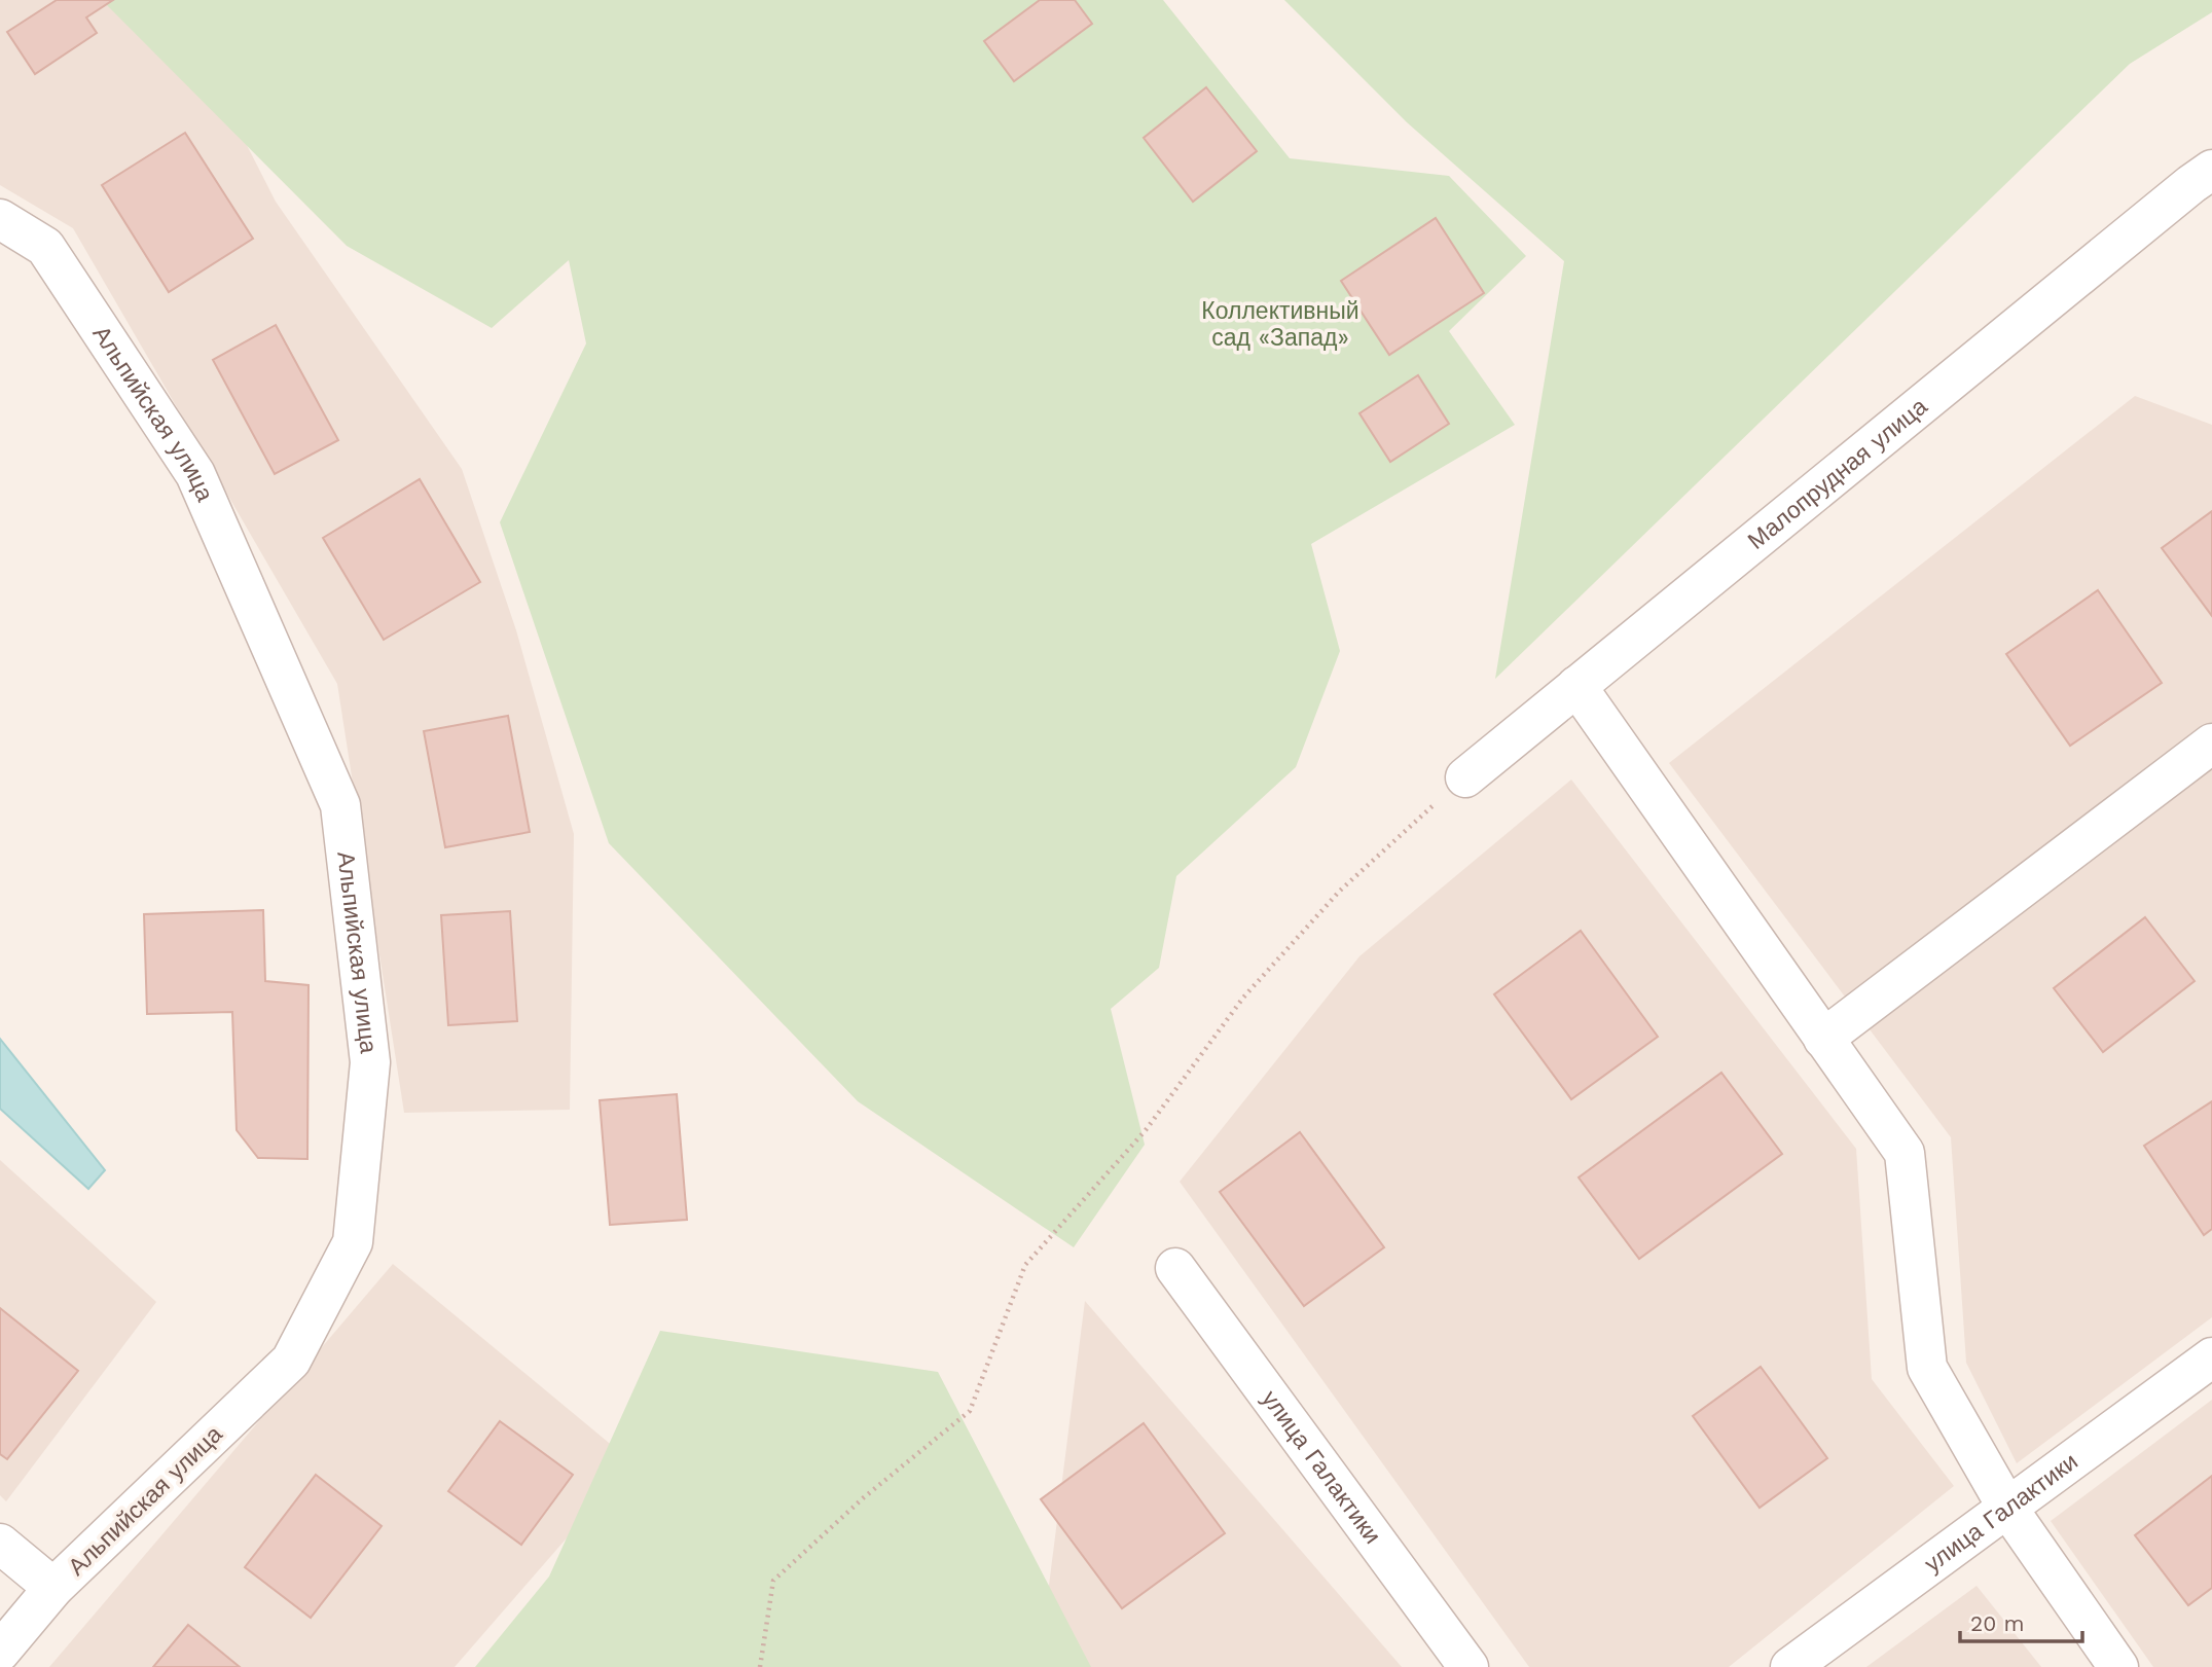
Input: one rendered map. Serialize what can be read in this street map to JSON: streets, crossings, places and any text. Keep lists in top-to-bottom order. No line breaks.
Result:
{"streets":{"street":["Альпийская улица","Малопрудная улица","улица Галактики"]},"parks":["Коллективный сад «Запад»"],"scale_bar":"20 m"}
